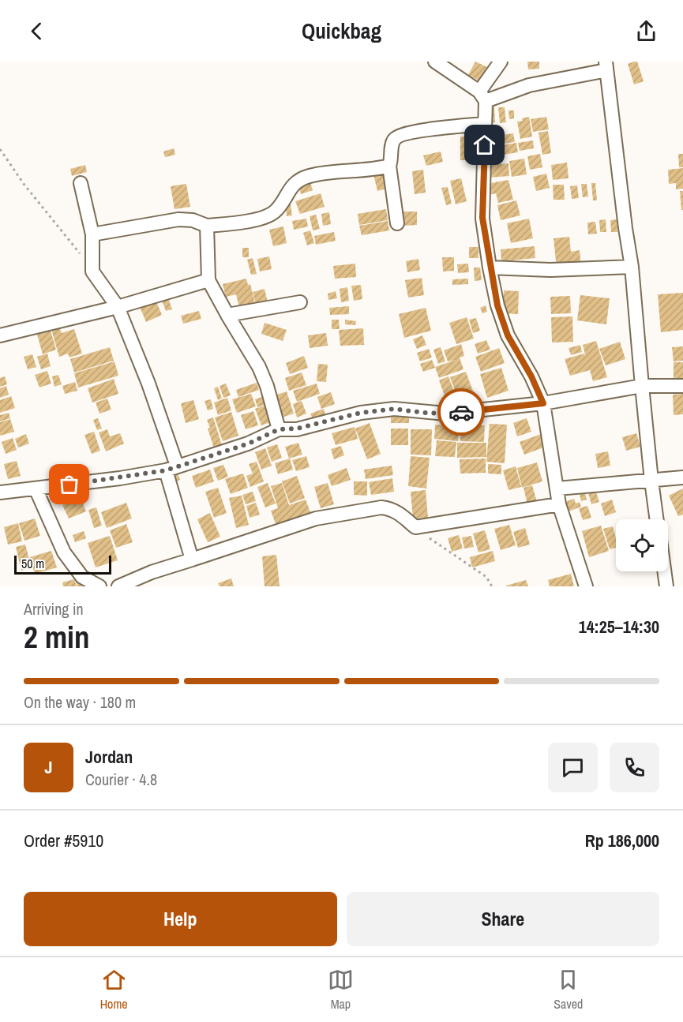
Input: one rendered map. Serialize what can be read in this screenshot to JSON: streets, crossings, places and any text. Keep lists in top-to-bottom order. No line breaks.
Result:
{"scale_bar":"50 m","page":{"header":"Quickbag","scale":"50 m","heading":["2 min","Arriving in","14:25–14:30"],"panel":["Jordan","Courier · 4.8","Order #5910","Rp 186,000"],"bar":"On the way · 180 m","round":"J","buttons":["Help","Share"],"tabs":["Home","Map","Saved"]}}
